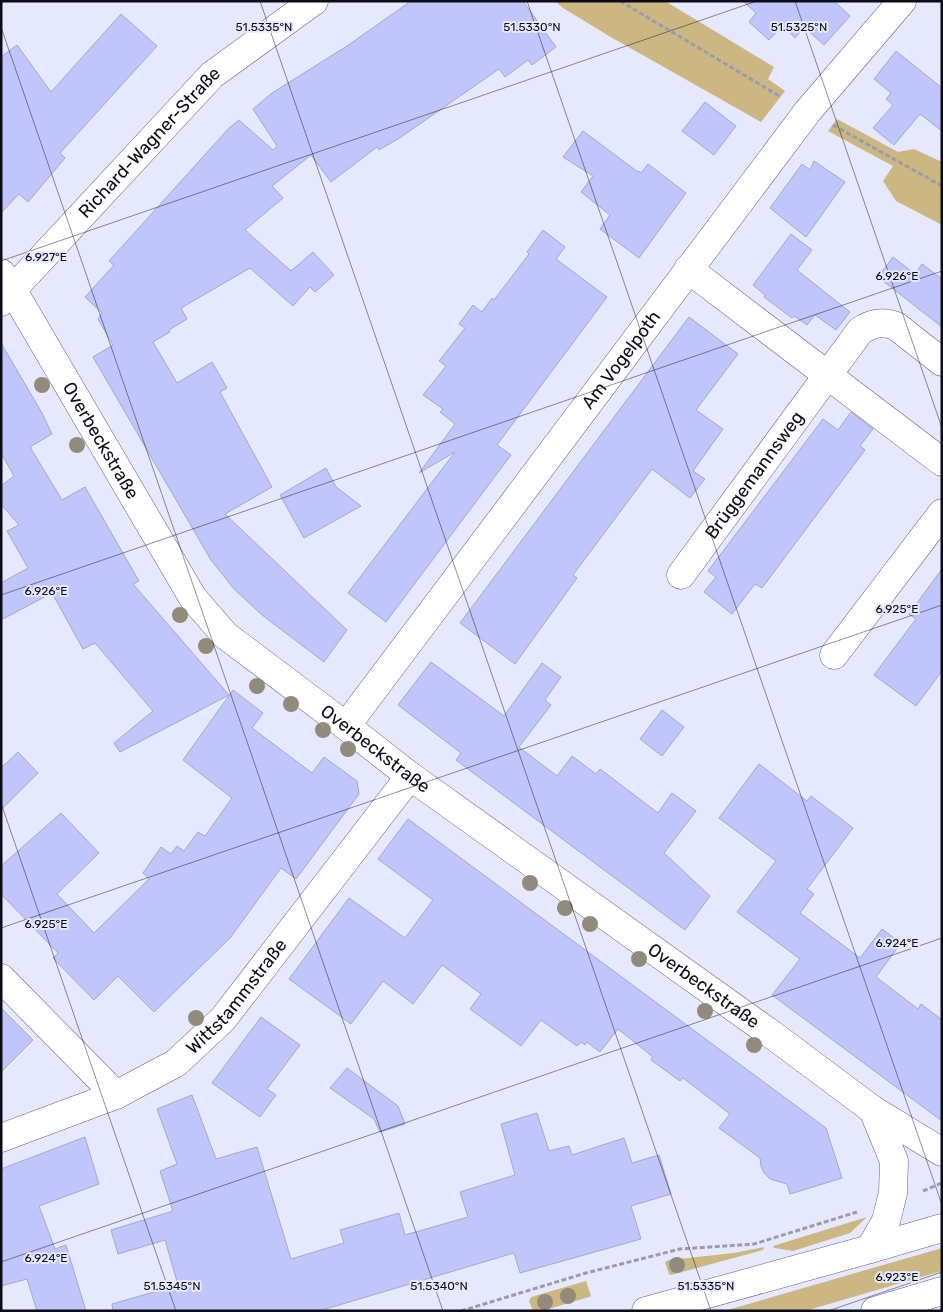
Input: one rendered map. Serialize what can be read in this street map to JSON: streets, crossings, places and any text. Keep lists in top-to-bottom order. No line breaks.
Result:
{"streets":{"street":["Richard-Wagner-Straße","Am Vogelpoth","Overbeckstraße","Brüggemannsweg","Wittstammstraße"]},"crossings":[["Richard-Wagner-Straße","Overbeckstraße"],["Am Vogelpoth","Overbeckstraße"],["Overbeckstraße","Wittstammstraße"]],"coordinates":["51.5335°N","51.5325°N","51.5330°N","6.927°E","6.926°E","6.925°E","6.924°E","6.923°E","51.5345°N","51.5340°N"]}
